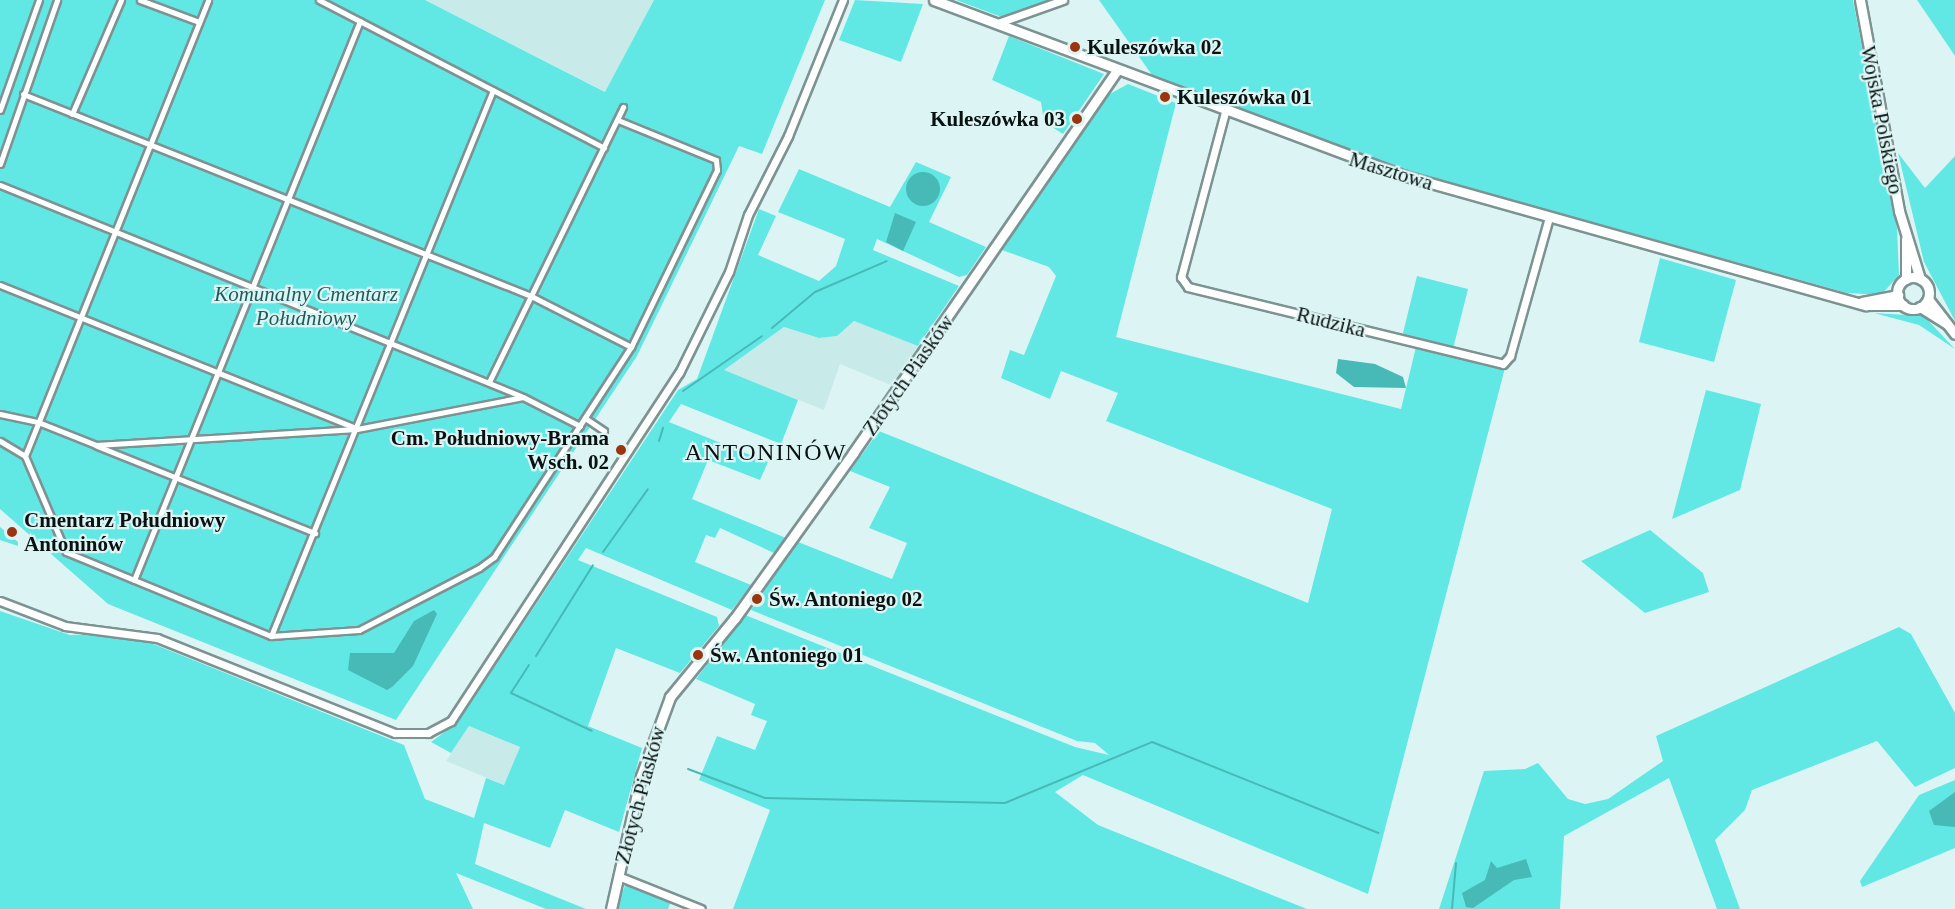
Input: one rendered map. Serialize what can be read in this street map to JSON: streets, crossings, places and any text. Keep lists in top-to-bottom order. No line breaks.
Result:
{"streets":{"street":["Wojska Polskiego","Masztowa","Rudzika","Złotych Piasków"]},"crossings":[["Wojska Polskiego","Masztowa"],["Masztowa","Rudzika"],["Masztowa","Złotych Piasków"]],"districts":["ANTONINÓW"],"parks":["Komunalny Cmentarz Południowy"],"places":["Kuleszówka 02","Kuleszówka 01","Kuleszówka 03","Cm. Południowy-Brama Wsch. 02","Cmentarz Południowy Antoninów","Św. Antoniego 02","Św. Antoniego 01"]}
